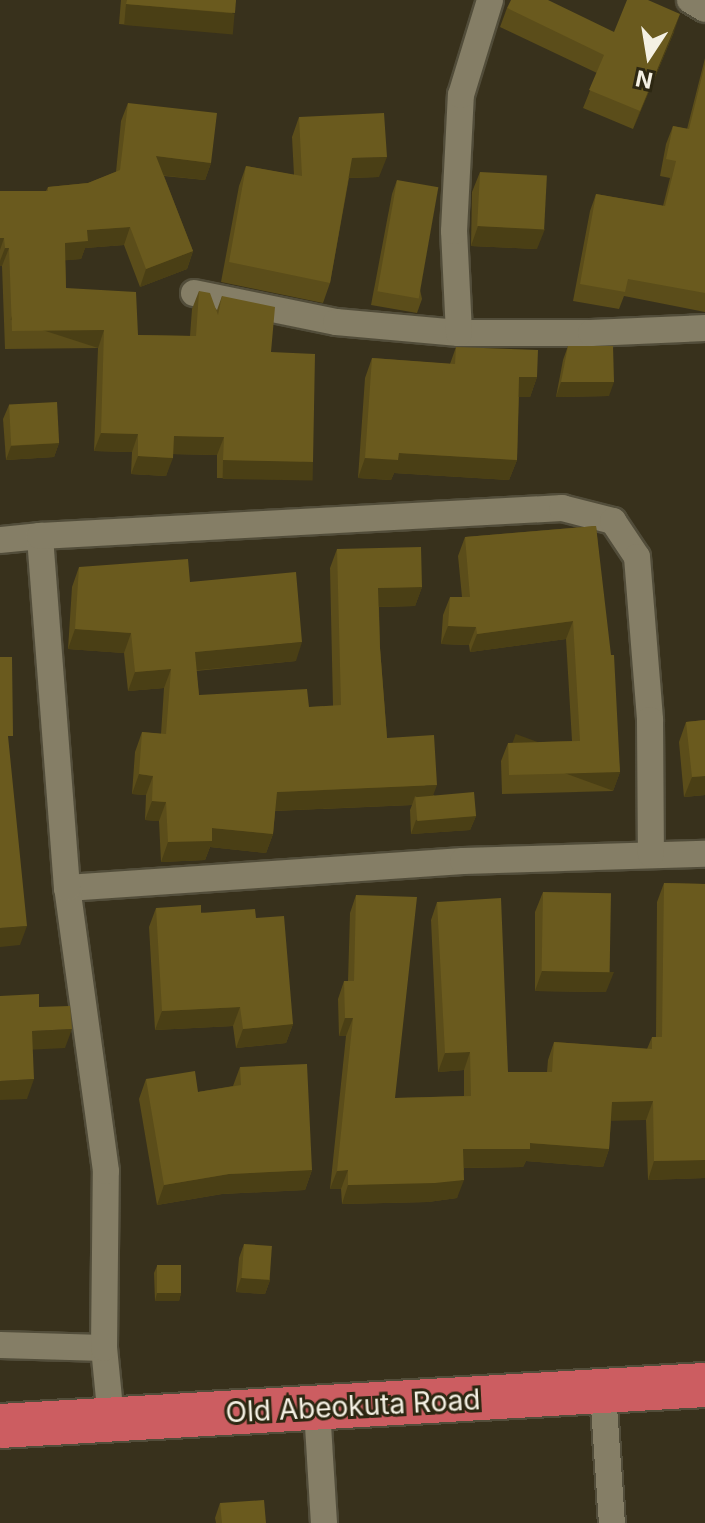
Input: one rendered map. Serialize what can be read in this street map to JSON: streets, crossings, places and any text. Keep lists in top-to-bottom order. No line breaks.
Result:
{"streets":{"highway":["Old Abeokuta Road"]},"north":"bottom"}
